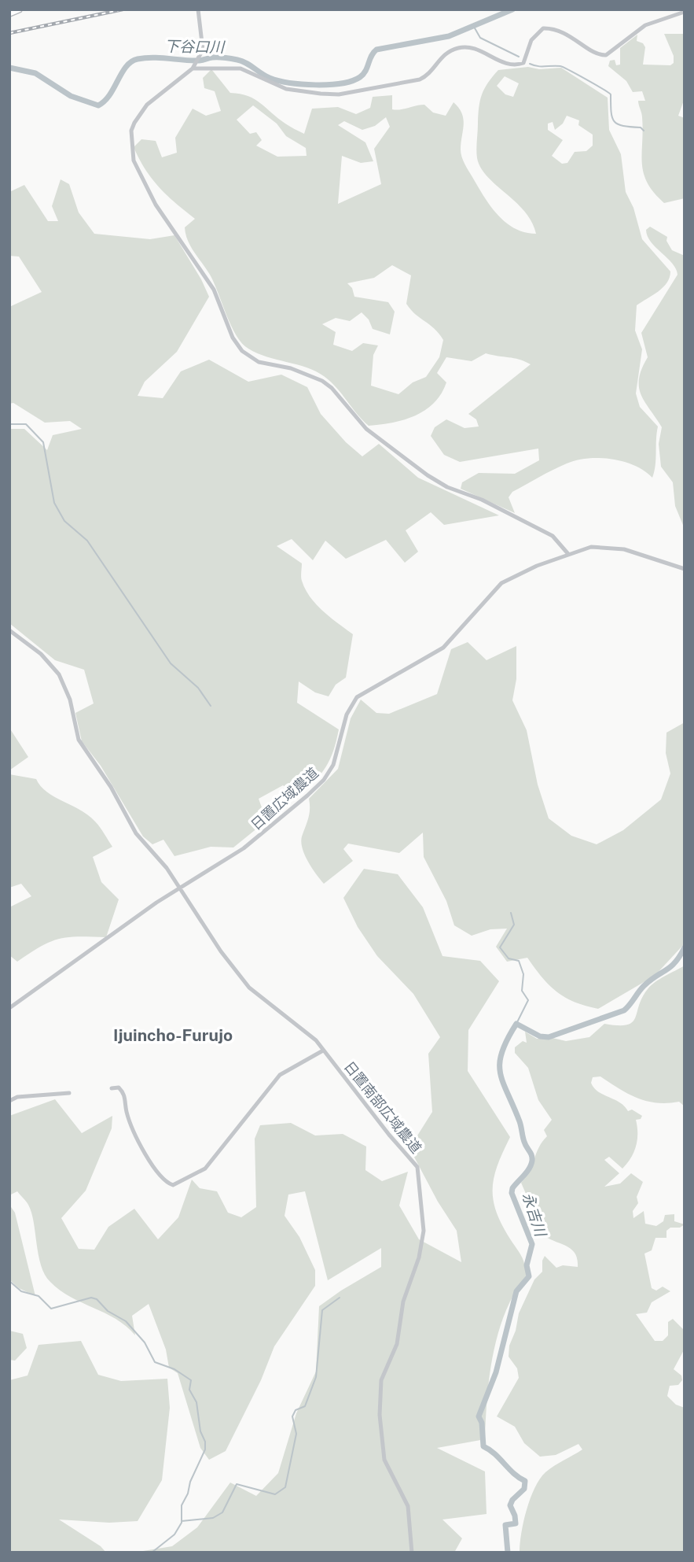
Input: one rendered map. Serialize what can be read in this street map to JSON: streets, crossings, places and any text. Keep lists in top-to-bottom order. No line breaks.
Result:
{"streets":{"street":["日置広域農道","日置南部広域農道"]},"crossings":[["日置広域農道","日置南部広域農道"]],"districts":["Ijuincho-Furujo"],"water":["下谷口川","永吉川"]}
